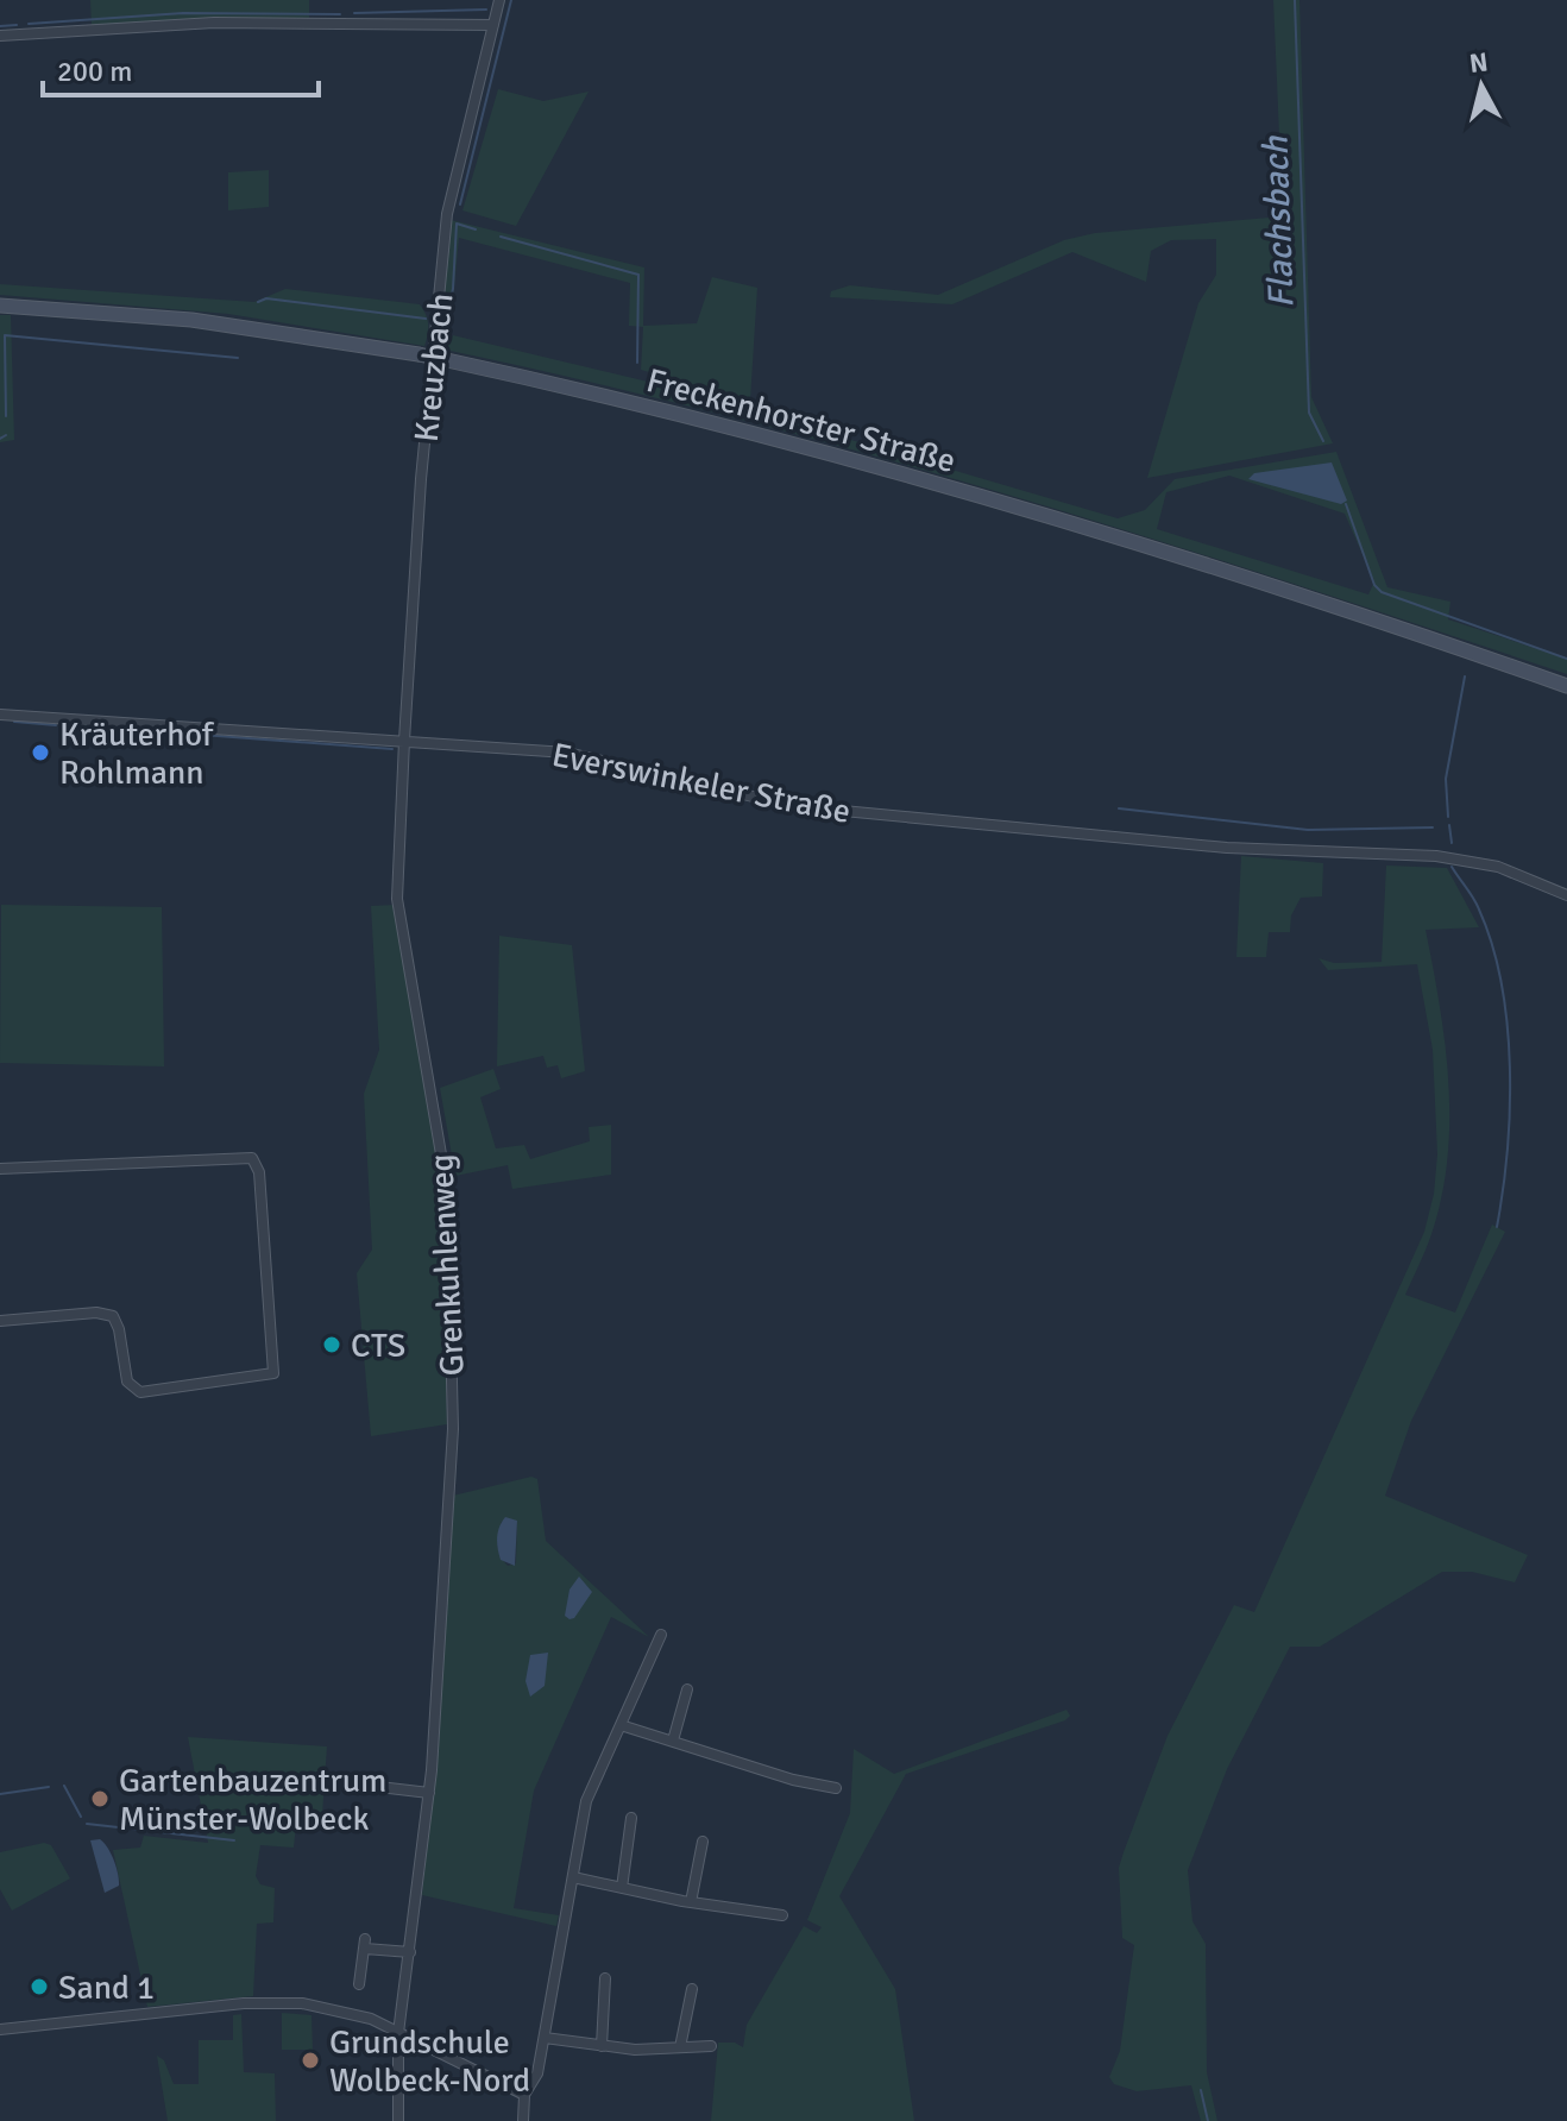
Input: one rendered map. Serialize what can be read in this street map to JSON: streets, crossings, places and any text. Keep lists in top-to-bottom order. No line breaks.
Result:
{"streets":{"main road":["Freckenhorster Straße"],"street":["Kreuzbach","Everswinkeler Straße","Grenkuhlenweg"]},"crossings":[["Kreuzbach","Everswinkeler Straße"],["Kreuzbach","Grenkuhlenweg"],["Everswinkeler Straße","Grenkuhlenweg"]],"water":["Flachsbach"],"places":["Kräuterhof Rohlmann","CTS","Gartenbauzentrum Münster-Wolbeck","Sand 1","Grundschule Wolbeck-Nord"],"scale_bar":"200 m","north":"top"}
